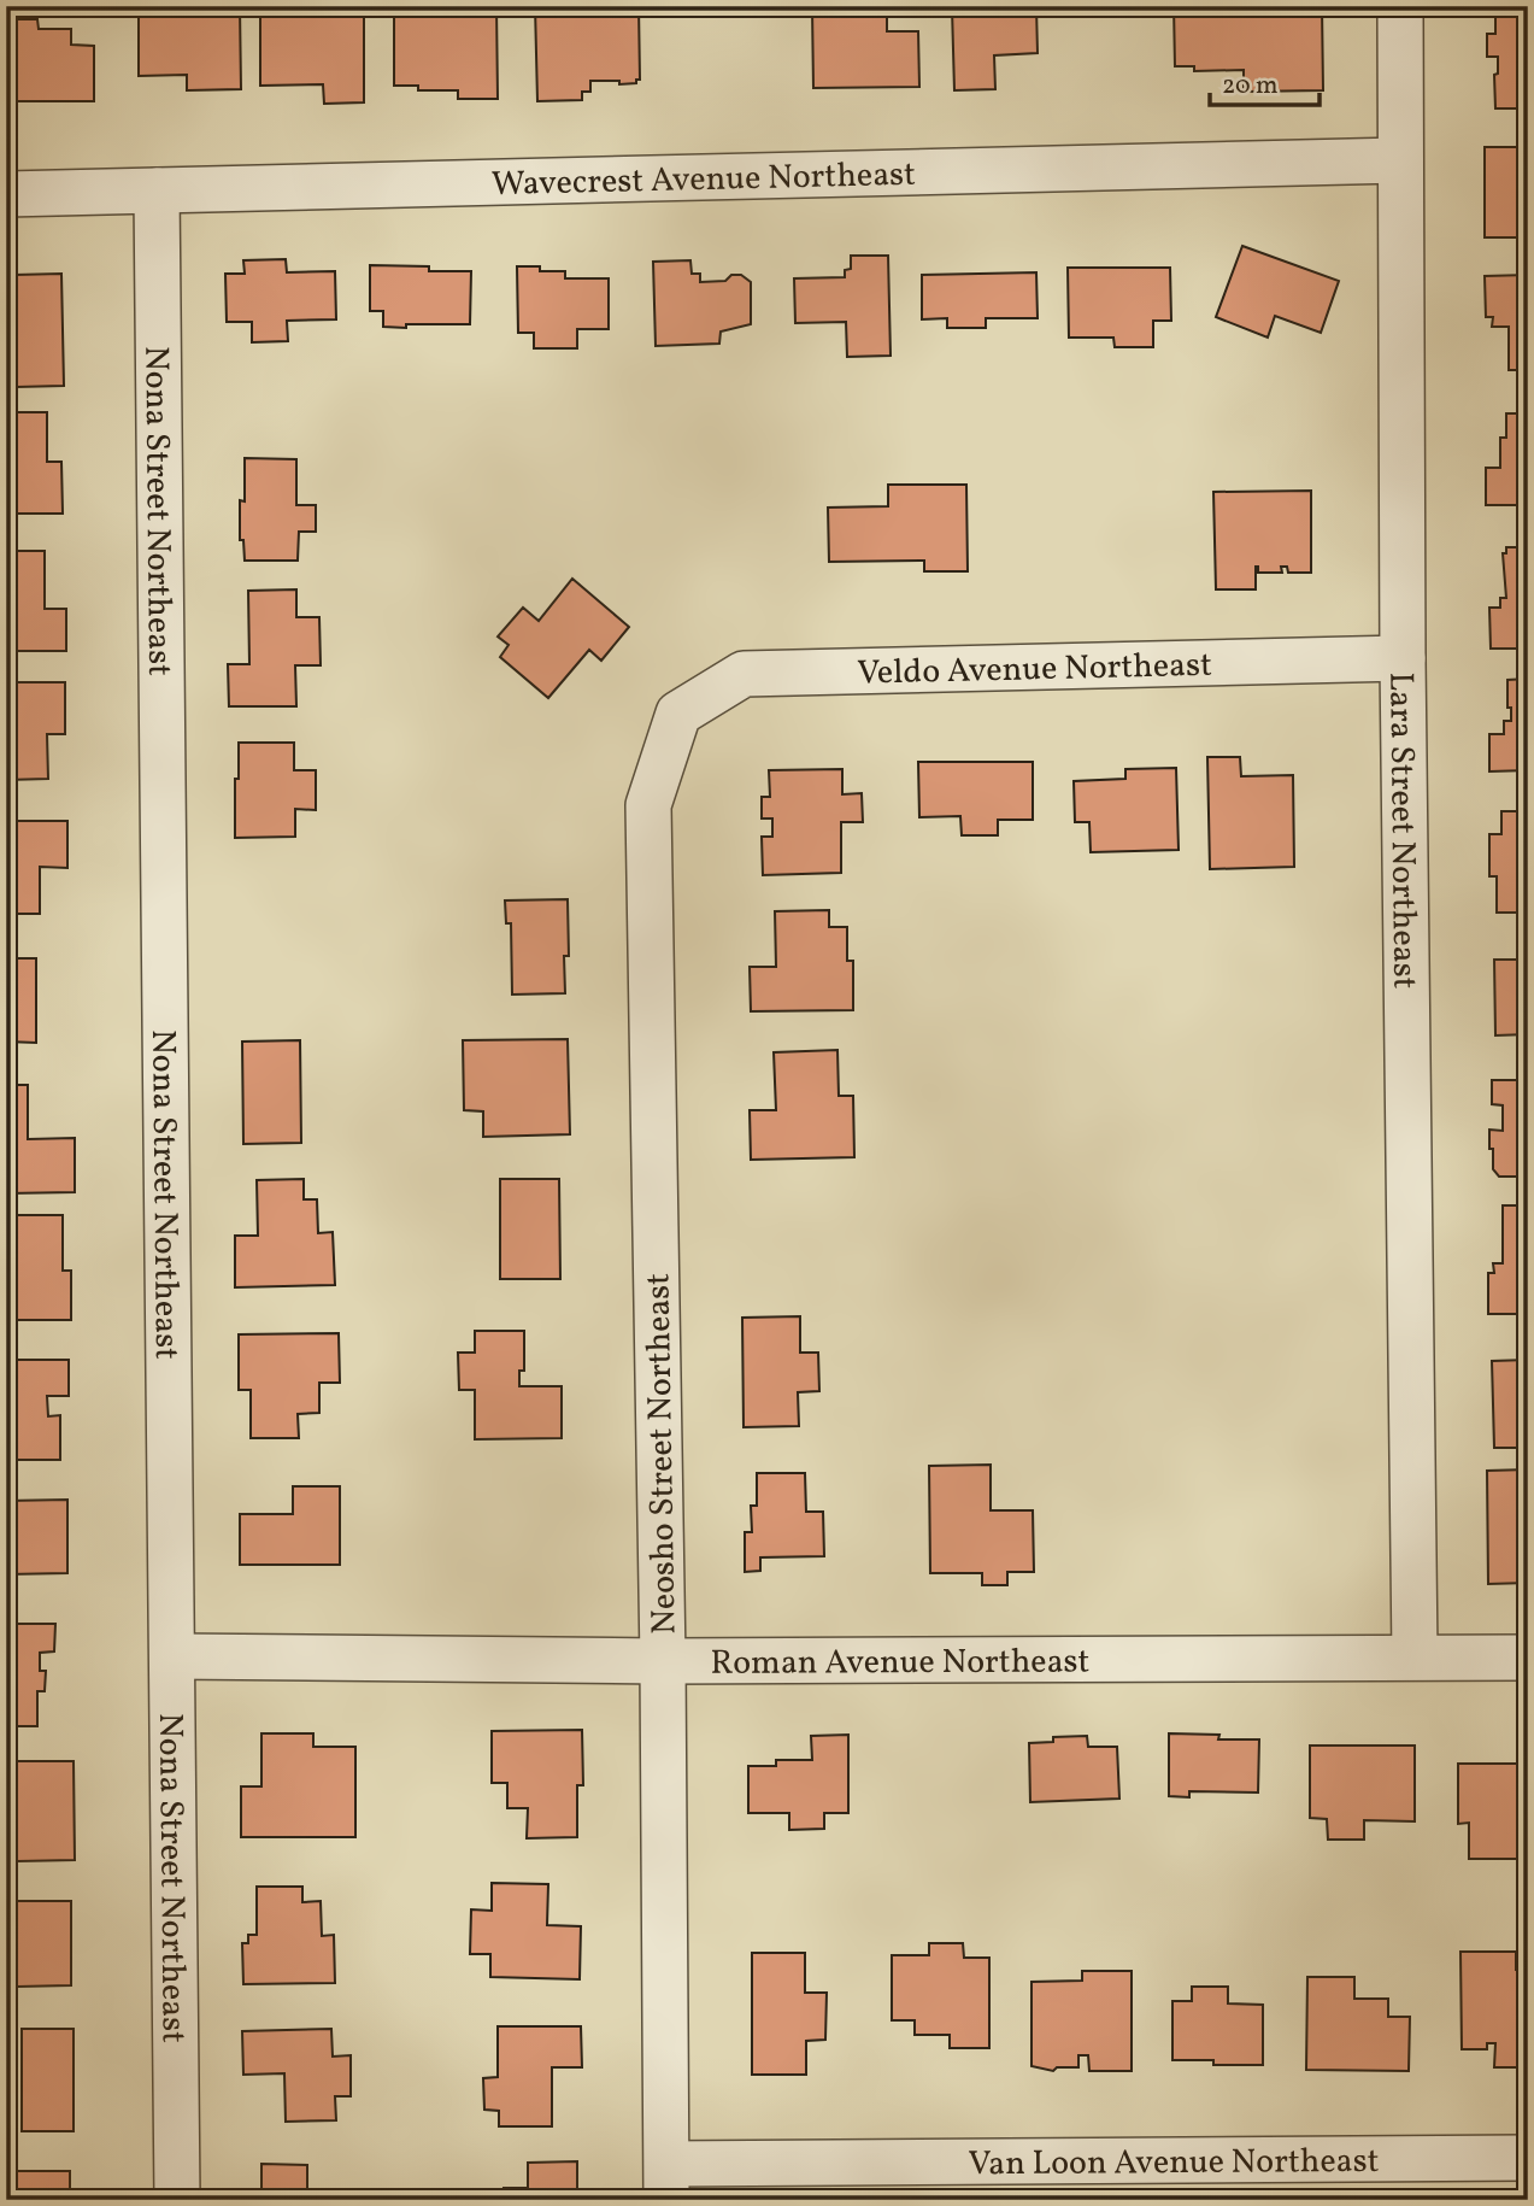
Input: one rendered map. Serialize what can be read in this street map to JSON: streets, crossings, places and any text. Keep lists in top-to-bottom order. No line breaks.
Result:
{"streets":{"street":["Wavecrest Avenue Northeast","Nona Street Northeast","Veldo Avenue Northeast","Lara Street Northeast","Neosho Street Northeast","Roman Avenue Northeast","Van Loon Avenue Northeast"]},"crossings":[["Wavecrest Avenue Northeast","Nona Street Northeast"],["Wavecrest Avenue Northeast","Lara Street Northeast"],["Nona Street Northeast","Roman Avenue Northeast"],["Veldo Avenue Northeast","Lara Street Northeast"],["Veldo Avenue Northeast","Neosho Street Northeast"],["Lara Street Northeast","Roman Avenue Northeast"],["Neosho Street Northeast","Roman Avenue Northeast"],["Neosho Street Northeast","Van Loon Avenue Northeast"]],"scale_bar":"20 m"}
